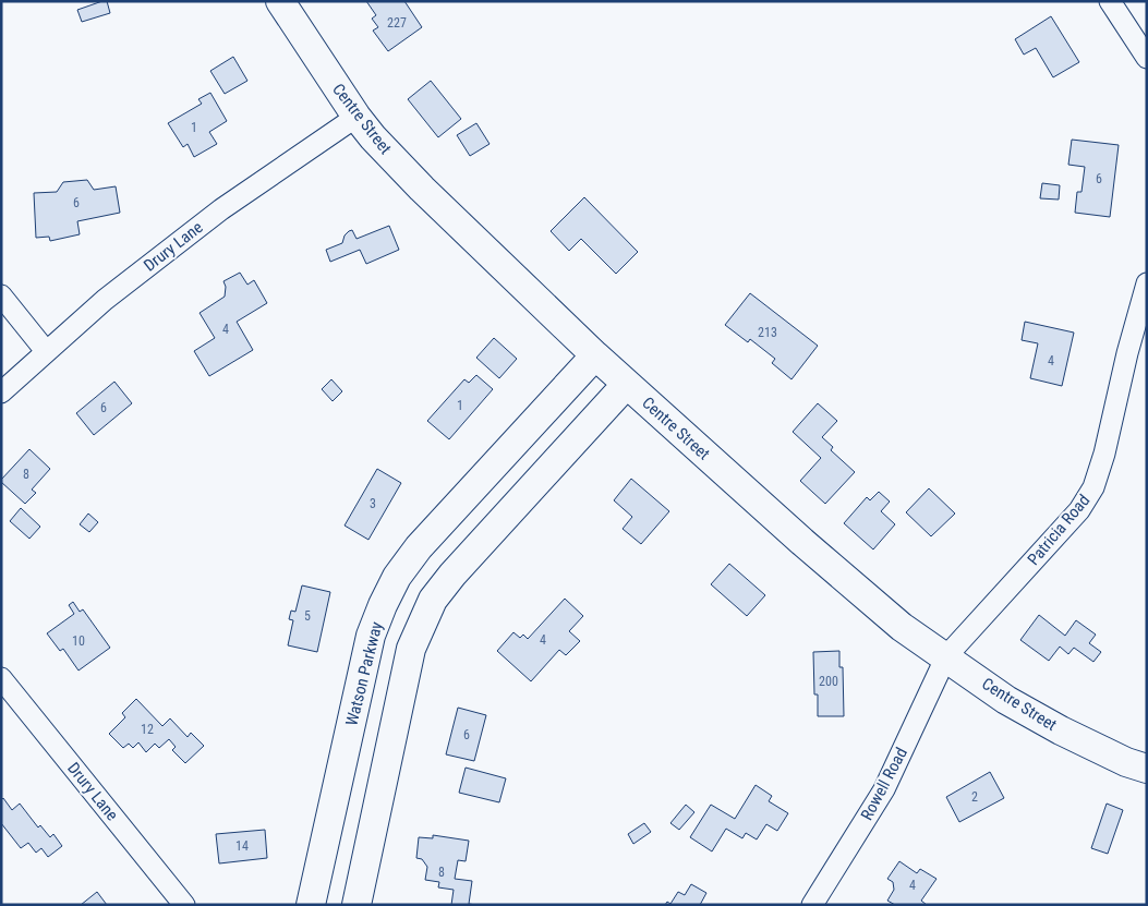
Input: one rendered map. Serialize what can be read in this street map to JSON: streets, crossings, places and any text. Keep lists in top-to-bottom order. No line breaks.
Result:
{"streets":{"main road":["Centre Street","Watson Parkway"],"street":["Drury Lane","Patricia Road","Rowell Road"]},"crossings":[["Centre Street","Drury Lane"],["Centre Street","Patricia Road"],["Centre Street","Watson Parkway"],["Centre Street","Rowell Road"],["Patricia Road","Rowell Road"]],"house_numbers":["227","1","6","6","4","213","4","1","6","8","3","5","4","10","200","12","6","2","14","8","4"]}
